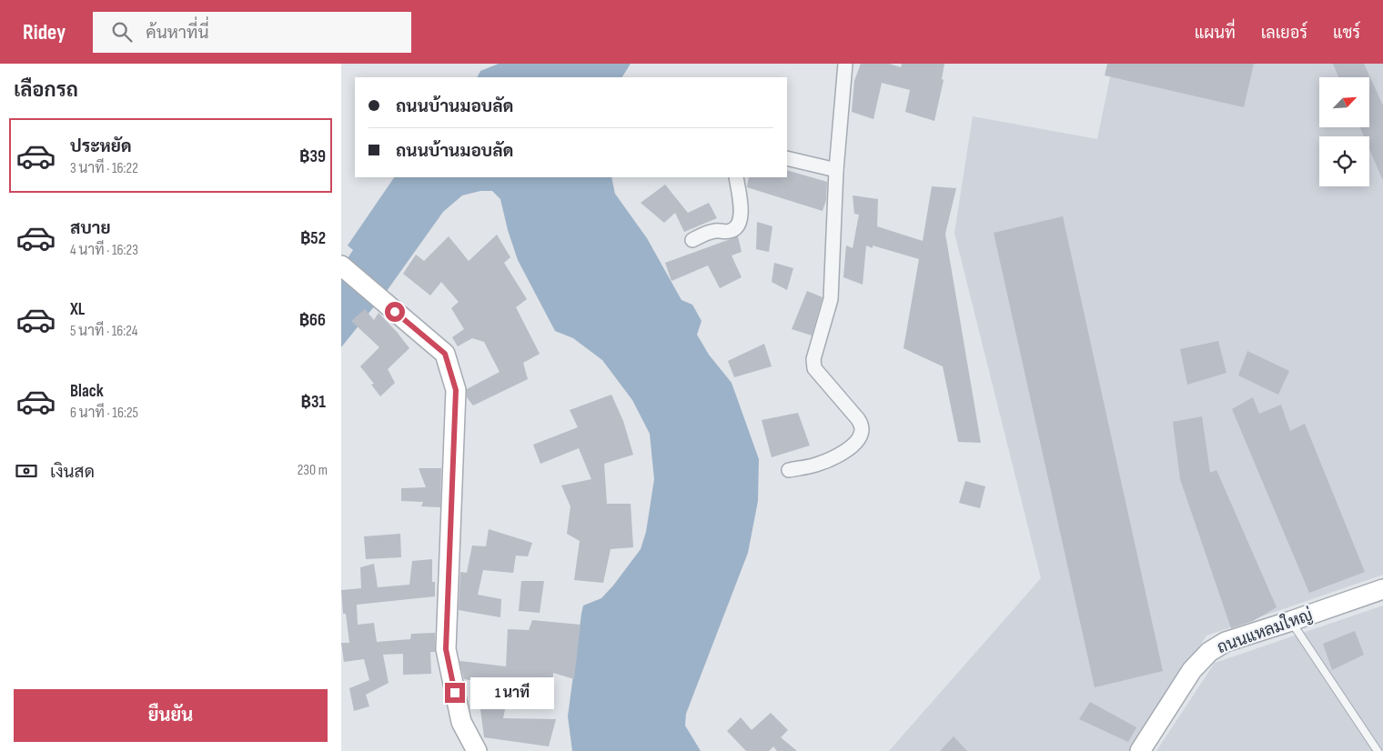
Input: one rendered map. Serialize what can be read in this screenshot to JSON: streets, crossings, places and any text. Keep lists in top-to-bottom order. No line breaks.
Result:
{"streets":{"street":["ถนนแหลมใหญ่"]},"north":"top right","page":{"header":"Ridey","search":"ค้นหาที่นี่","nav":["แผนที่","เลเยอร์","แชร์"],"heading":"เลือกรถ","banner":["ถนนบ้านมอบลัด","ถนนบ้านมอบลัด"],"list":[{"name":"ประหยัด","note":"3 นาที · 16:22","value":"฿39"},{"name":"สบาย","note":"4 นาที · 16:23","value":"฿52"},{"name":"XL","note":"5 นาที · 16:24","value":"฿66"},{"name":"Black","note":"6 นาที · 16:25","value":"฿31"}],"pay":["เงินสด","230 m"],"bubble":"1 นาที","buttons":"ยืนยัน"}}
